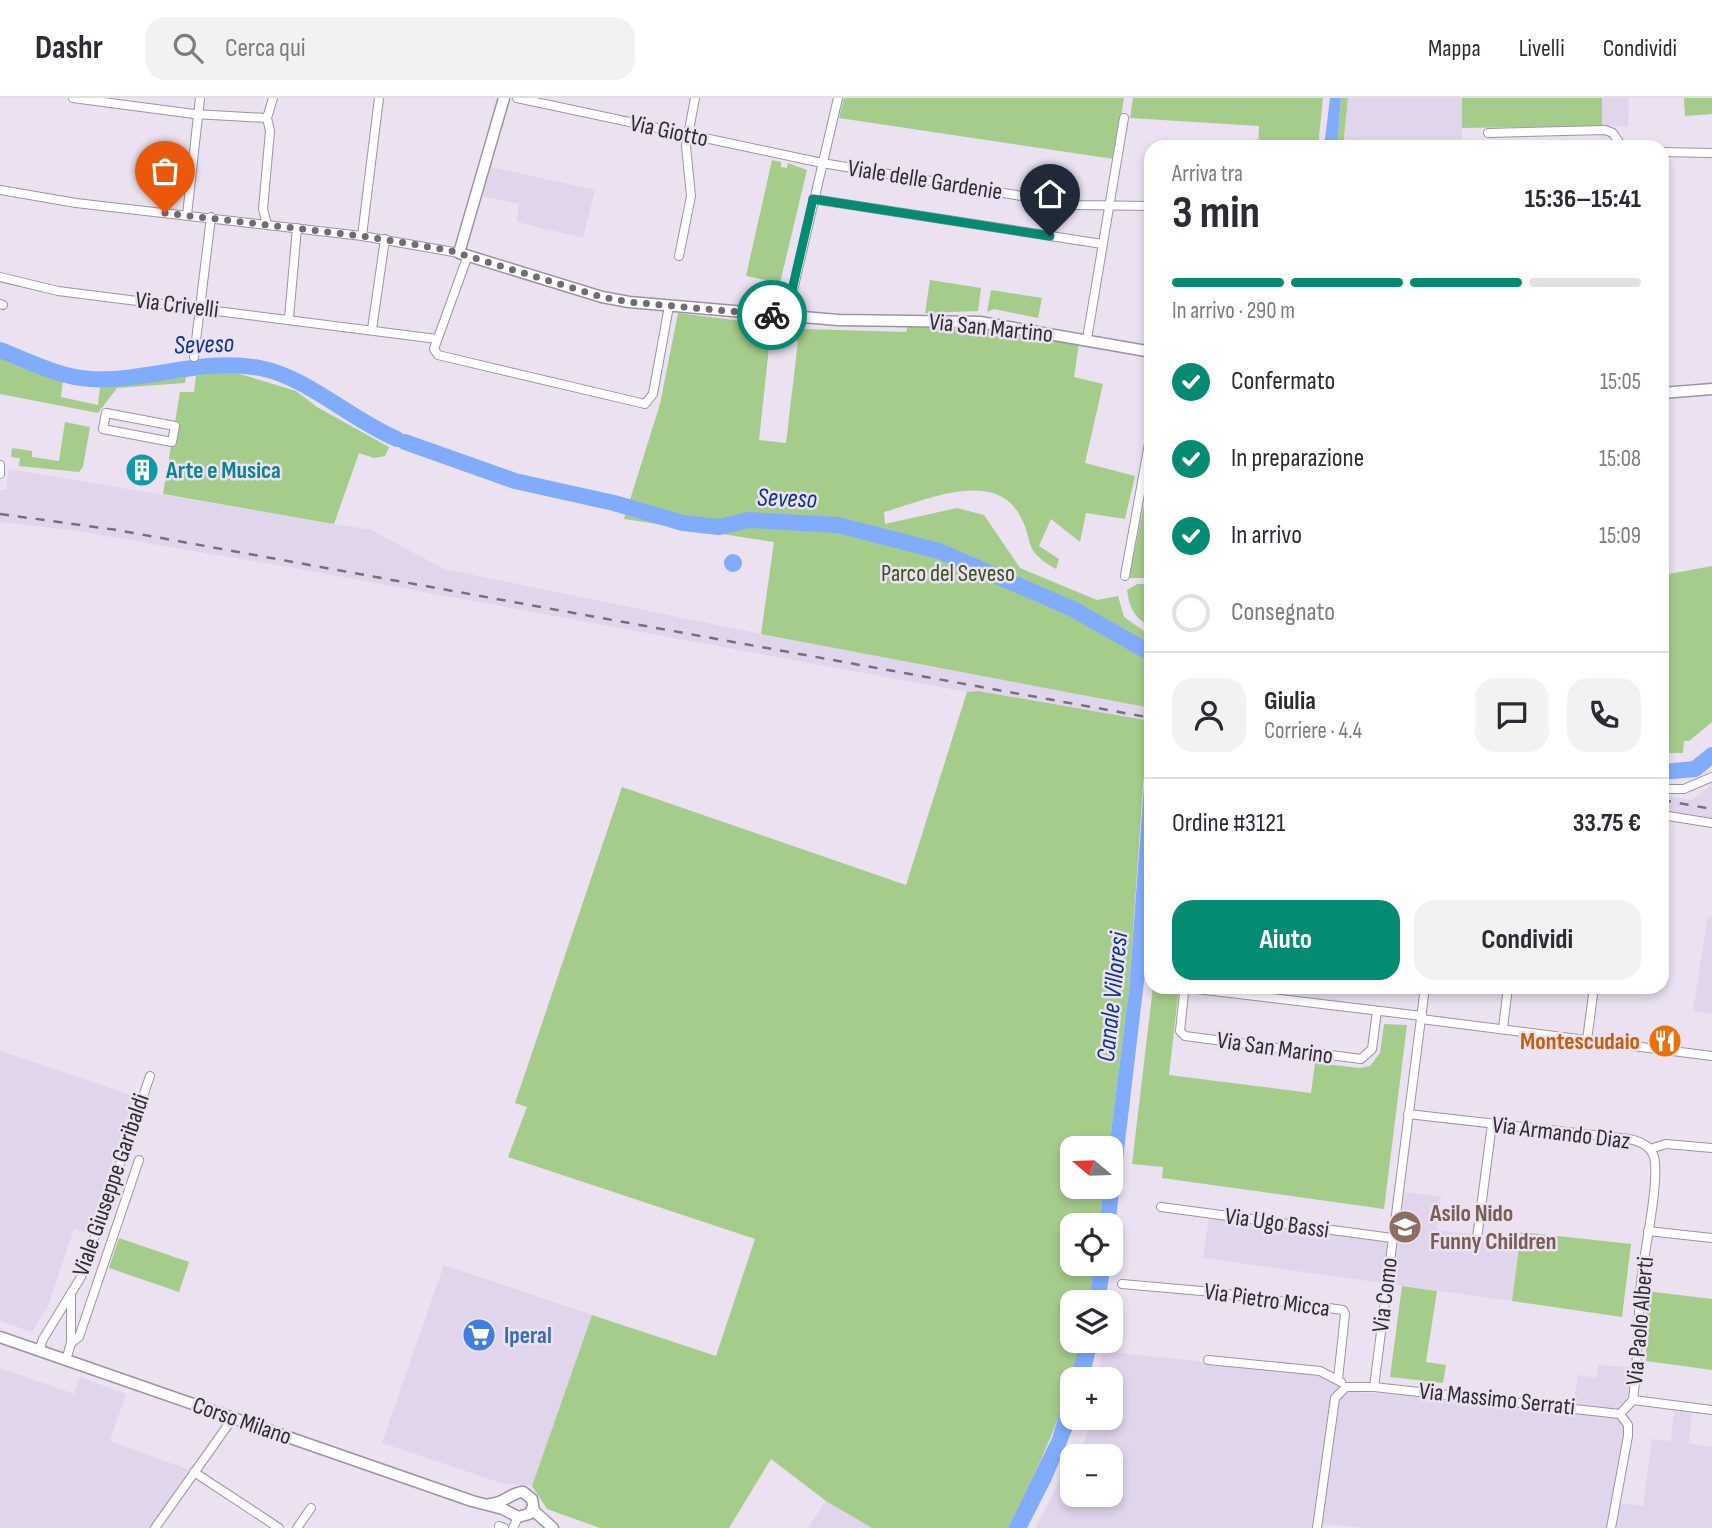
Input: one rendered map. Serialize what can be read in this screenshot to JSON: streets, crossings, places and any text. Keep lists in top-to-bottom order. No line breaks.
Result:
{"streets":{"street":["Via Giotto","Viale delle Gardenie","Via Crivelli","Via San Martino","Via San Marino","Via Armando Diaz","Viale Giuseppe Garibaldi","Via Ugo Bassi","Via Como","Via Pietro Micca","Via Paolo Alberti","Via Massimo Serrati","Corso Milano"]},"crossings":[["Via Giotto","Viale delle Gardenie"],["Via Armando Diaz","Via Como"],["Via Armando Diaz","Via Paolo Alberti"],["Viale Giuseppe Garibaldi","Corso Milano"],["Via Ugo Bassi","Via Como"],["Via Como","Via Massimo Serrati"],["Via Paolo Alberti","Via Massimo Serrati"]],"water":["Seveso","Canale Villoresi"],"parks":["Parco del Seveso"],"places":{"building":["Arte e Musica"],"restaurant":["Montescudaio"],"school or university":["Asilo Nido Funny Children"],"supermarket":["Iperal"]},"north":"left","page":{"header":"Dashr","search":"Cerca qui","nav":["Mappa","Livelli","Condividi"],"heading":["3 min","Arriva tra","15:36–15:41"],"panel":["Giulia","Corriere · 4.4","Ordine #3121","33.75 €"],"bar":"In arrivo · 290 m","list":[["Confermato","15:05"],["In preparazione","15:08"],["In arrivo","15:09"],"Consegnato"],"buttons":["Aiuto","Condividi"],"map_buttons":["+","−"]}}
